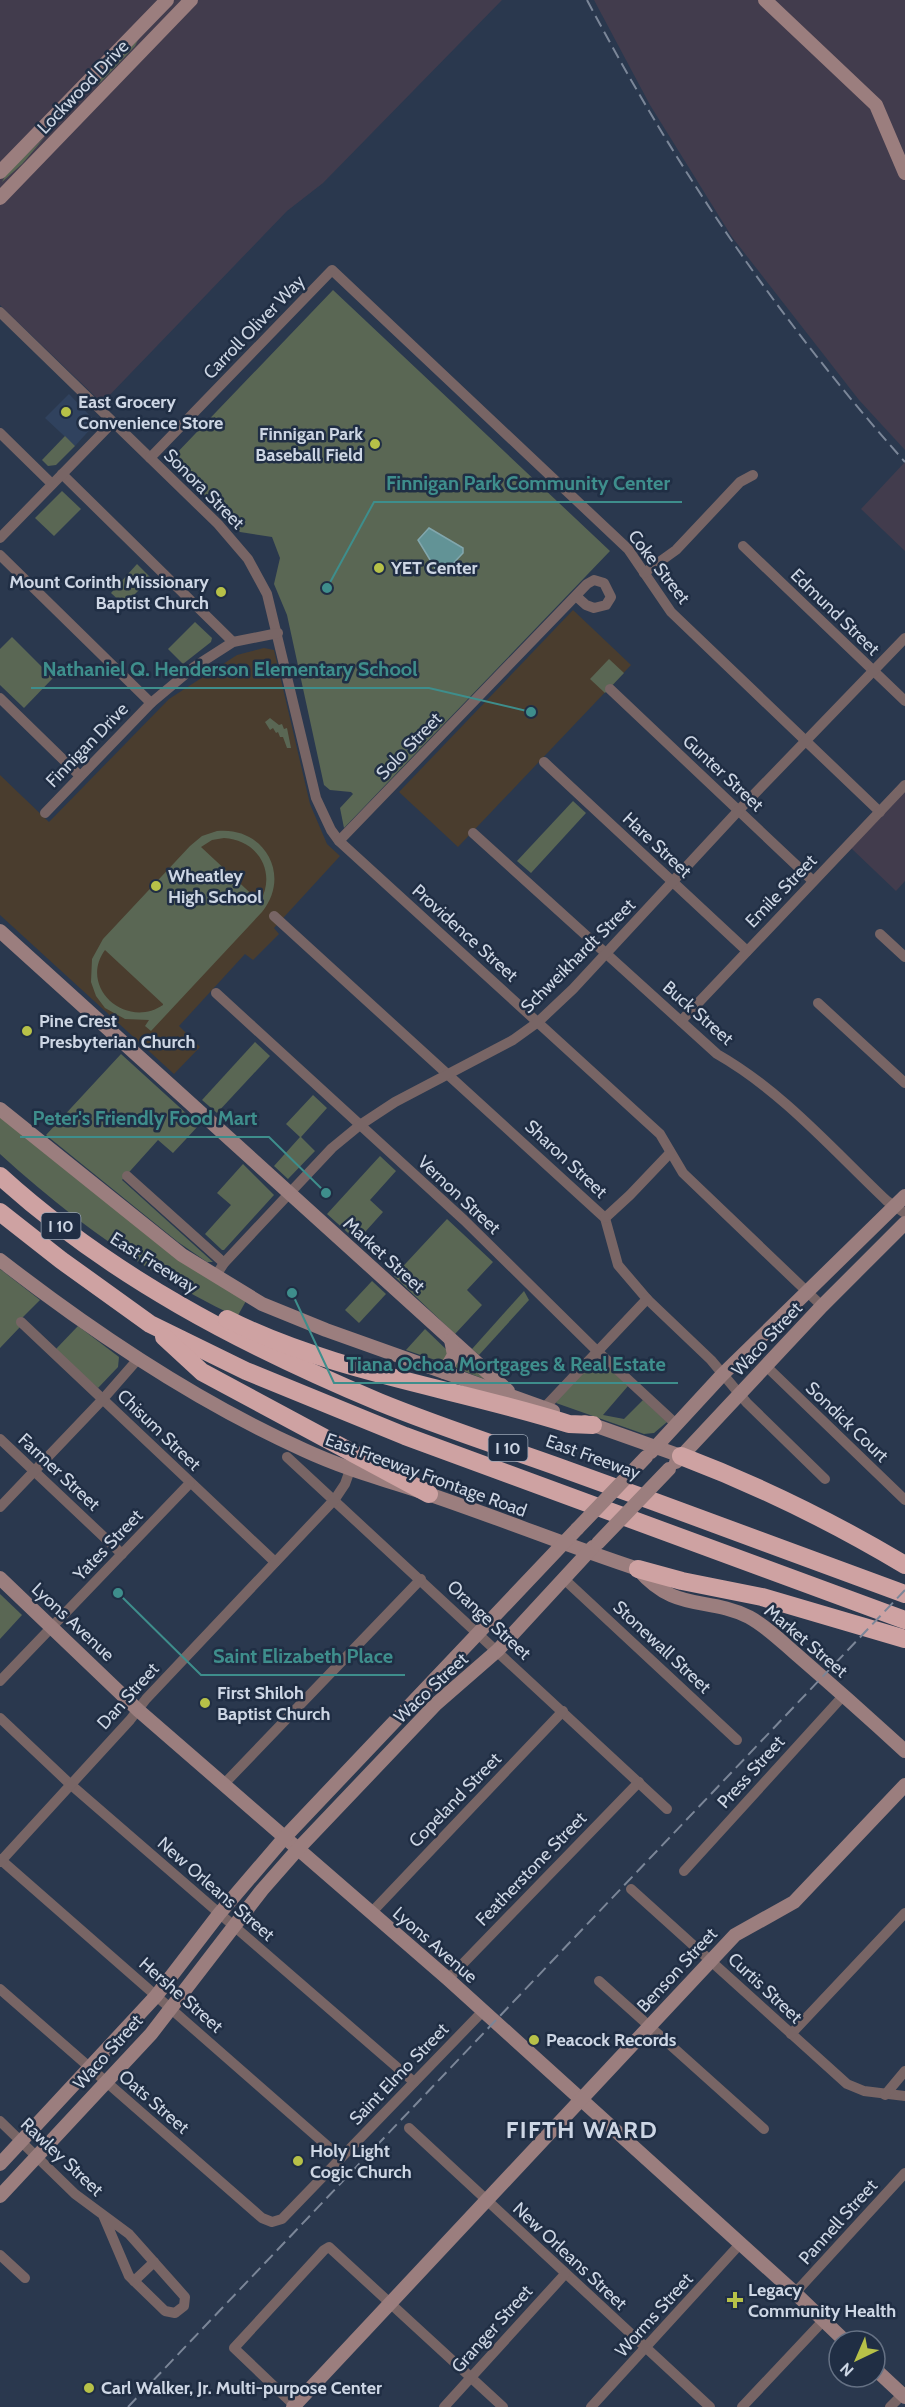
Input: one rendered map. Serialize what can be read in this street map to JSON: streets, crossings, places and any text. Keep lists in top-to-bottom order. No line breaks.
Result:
{"streets":{"highway":["I 10","East Freeway"],"main road":["Lockwood Drive","Market Street","Waco Street","East Freeway Frontage Road","Lyons Avenue","Benson Street"],"street":["Carroll Oliver Way","Sonora Street","Coke Street","Edmund Street","Finnigan Drive","Solo Street","Gunter Street","Hare Street","Emile Street","Providence Street","Schweikhardt Street","Buck Street","Sharon Street","Vernon Street","Sondick Court","Chisum Street","Farmer Street","Yates Street","Orange Street","Stonewall Street","Dan Street","Press Street","Copeland Street","Featherstone Street","New Orleans Street","Curtis Street","Hershe Street","Saint Elmo Street","Oats Street","Rawley Street","Pannell Street","Worms Street","Granger Street"]},"crossings":[["Carroll Oliver Way","Sonora Street"],["Carroll Oliver Way","Coke Street"],["Sonora Street","Finnigan Drive"],["Sonora Street","Providence Street"],["Coke Street","Emile Street"],["Coke Street","Schweikhardt Street"],["Edmund Street","Schweikhardt Street"],["Finnigan Drive","Providence Street"],["Solo Street","Providence Street"],["Gunter Street","Emile Street"],["Gunter Street","Schweikhardt Street"],["Hare Street","Emile Street"],["Hare Street","Schweikhardt Street"],["Emile Street","Buck Street"],["Providence Street","Schweikhardt Street"],["Providence Street","Waco Street"],["Schweikhardt Street","Buck Street"],["Schweikhardt Street","Sharon Street"],["Schweikhardt Street","Vernon Street"],["Schweikhardt Street","Market Street"],["Buck Street","Waco Street"],["Sharon Street","Waco Street"],["Vernon Street","Waco Street"],["Market Street","East Freeway Frontage Road"],["Market Street","Press Street"],["Waco Street","Sondick Court"],["Waco Street","East Freeway Frontage Road"],["Waco Street","Orange Street"],["Waco Street","Lyons Avenue"],["Waco Street","Stonewall Street"],["Waco Street","New Orleans Street"],["Waco Street","Hershe Street"],["Waco Street","Oats Street"],["Waco Street","Rawley Street"],["Chisum Street","Yates Street"],["Chisum Street","Dan Street"],["Farmer Street","Yates Street"],["East Freeway Frontage Road","Dan Street"],["Yates Street","Lyons Avenue"],["Orange Street","Dan Street"],["Orange Street","Copeland Street"],["Orange Street","Featherstone Street"],["Lyons Avenue","Dan Street"],["Lyons Avenue","Copeland Street"],["Lyons Avenue","Featherstone Street"],["Lyons Avenue","Benson Street"],["Lyons Avenue","Saint Elmo Street"],["Lyons Avenue","Pannell Street"],["Lyons Avenue","Worms Street"],["Dan Street","New Orleans Street"],["Dan Street","Hershe Street"],["New Orleans Street","Benson Street"],["New Orleans Street","Saint Elmo Street"],["New Orleans Street","Worms Street"],["New Orleans Street","Granger Street"],["Benson Street","Curtis Street"],["Hershe Street","Saint Elmo Street"],["Saint Elmo Street","Oats Street"]],"districts":["FIFTH WARD"],"places":{"other":["East Grocery Convenience Store","Finnigan Park Baseball Field","YET Center","Finnigan Park Community Center","Mount Corinth Missionary Baptist Church","Nathaniel Q. Henderson Elementary School","Wheatley High School","Pine Crest Presbyterian Church","Peter's Friendly Food Mart","Tiana Ochoa Mortgages & Real Estate","Saint Elizabeth Place","First Shiloh Baptist Church","Peacock Records","Holy Light Cogic Church","Carl Walker, Jr. Multi-purpose Center"],"health":["Legacy Community Health"]},"north":"bottom left"}
